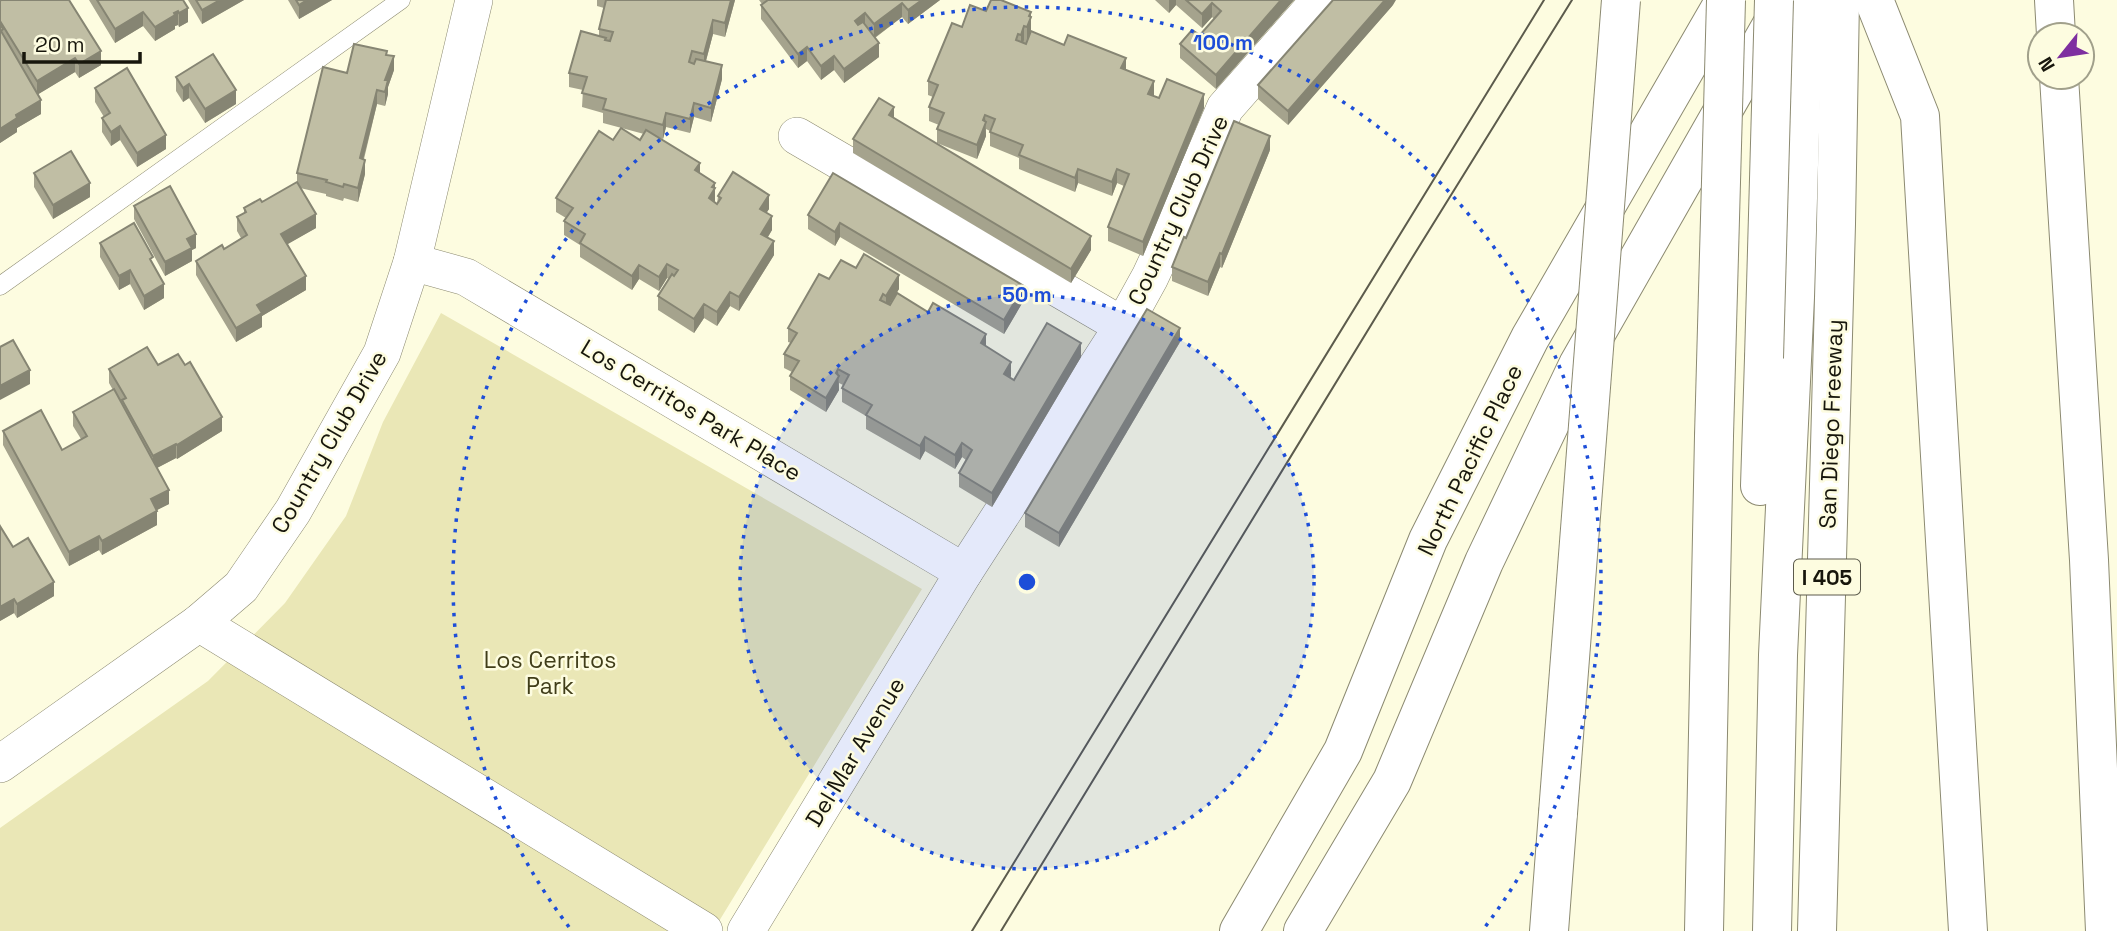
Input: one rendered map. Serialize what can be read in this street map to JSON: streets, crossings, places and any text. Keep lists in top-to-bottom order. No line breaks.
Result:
{"streets":{"main road":["San Diego Freeway","North Pacific Place","I 405"],"street":["Country Club Drive","Los Cerritos Park Place","Del Mar Avenue"]},"crossings":[["Country Club Drive","Los Cerritos Park Place"],["Country Club Drive","Del Mar Avenue"],["Los Cerritos Park Place","Del Mar Avenue"]],"parks":["Los Cerritos Park"],"scale_bar":"20 m","north":"bottom left","rings":["100 m","50 m"]}
